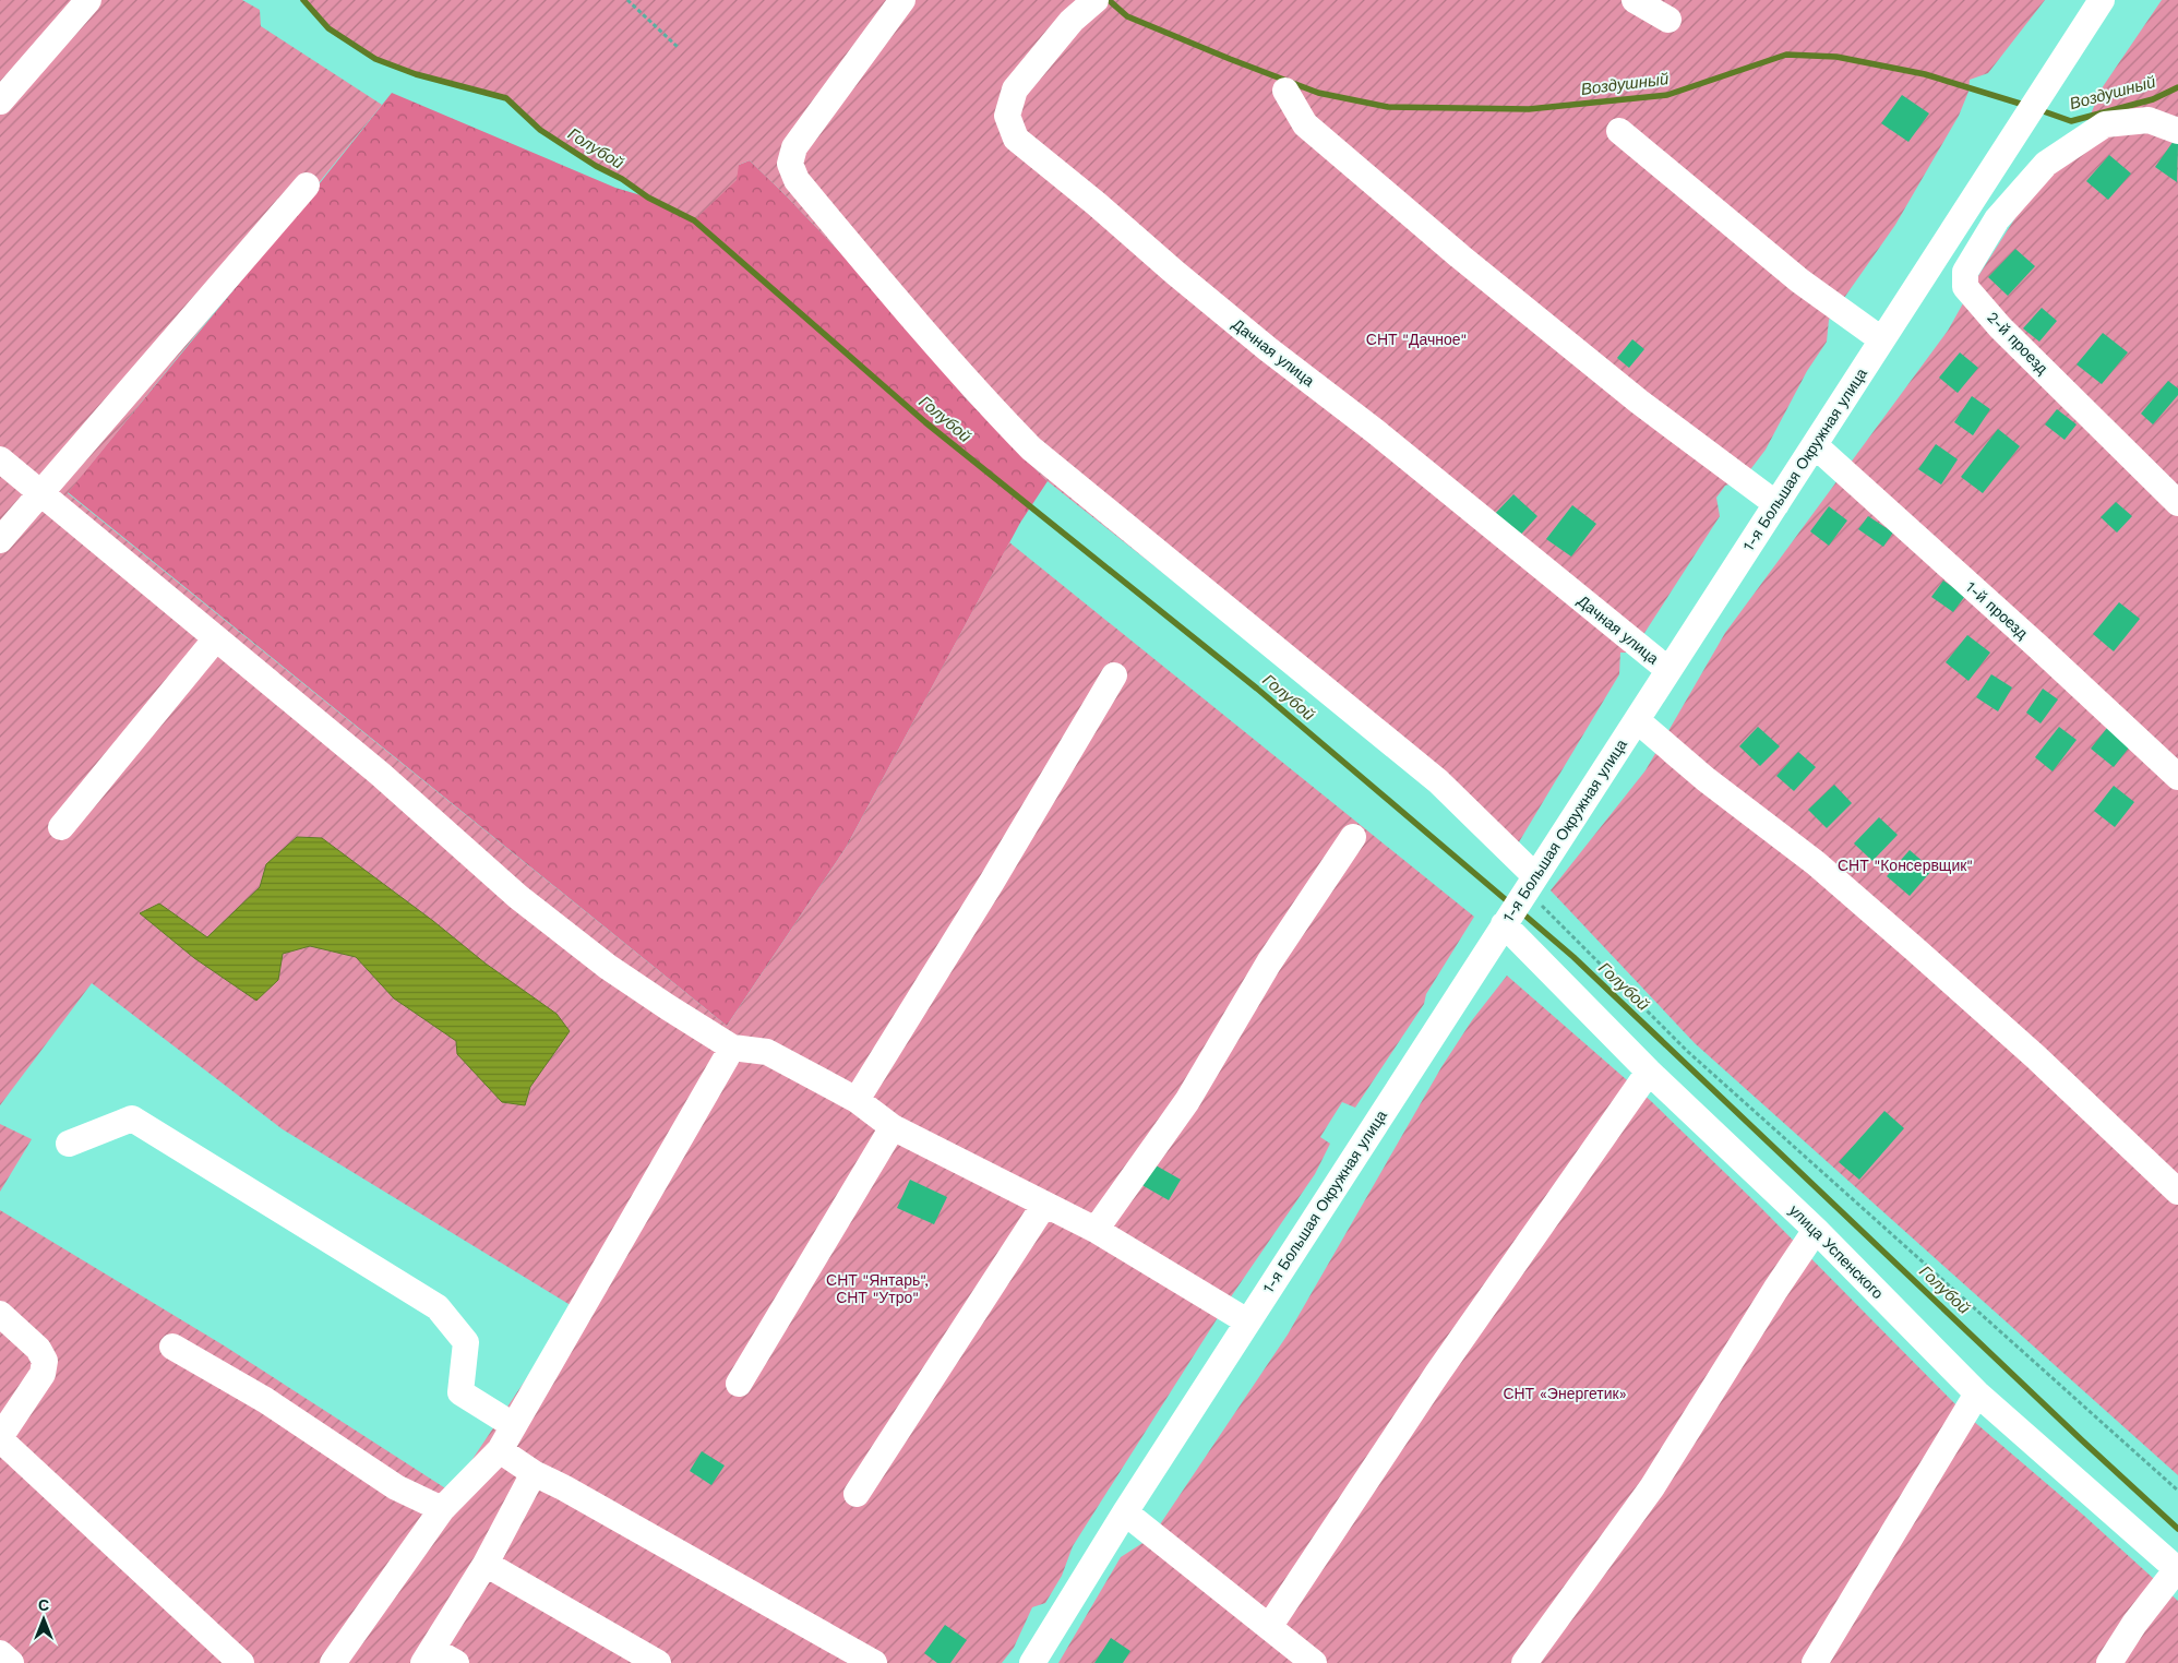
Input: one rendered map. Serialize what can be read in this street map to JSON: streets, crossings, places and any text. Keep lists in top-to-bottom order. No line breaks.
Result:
{"streets":{"street":["2-й проезд","Дачная улица","1-я Большая Окружная улица","1-й проезд","улица Успенского"]},"crossings":[["Дачная улица","1-я Большая Окружная улица"],["1-я Большая Окружная улица","1-й проезд"],["1-я Большая Окружная улица","улица Успенского"]],"water":["Воздушный","Голубой"],"parks":["СНТ \"Дачное\"","СНТ \"Консервщик\"","СНТ \"Янтарь\", СНТ \"Утро\"","СНТ «Энергетик»"],"north":"top"}
